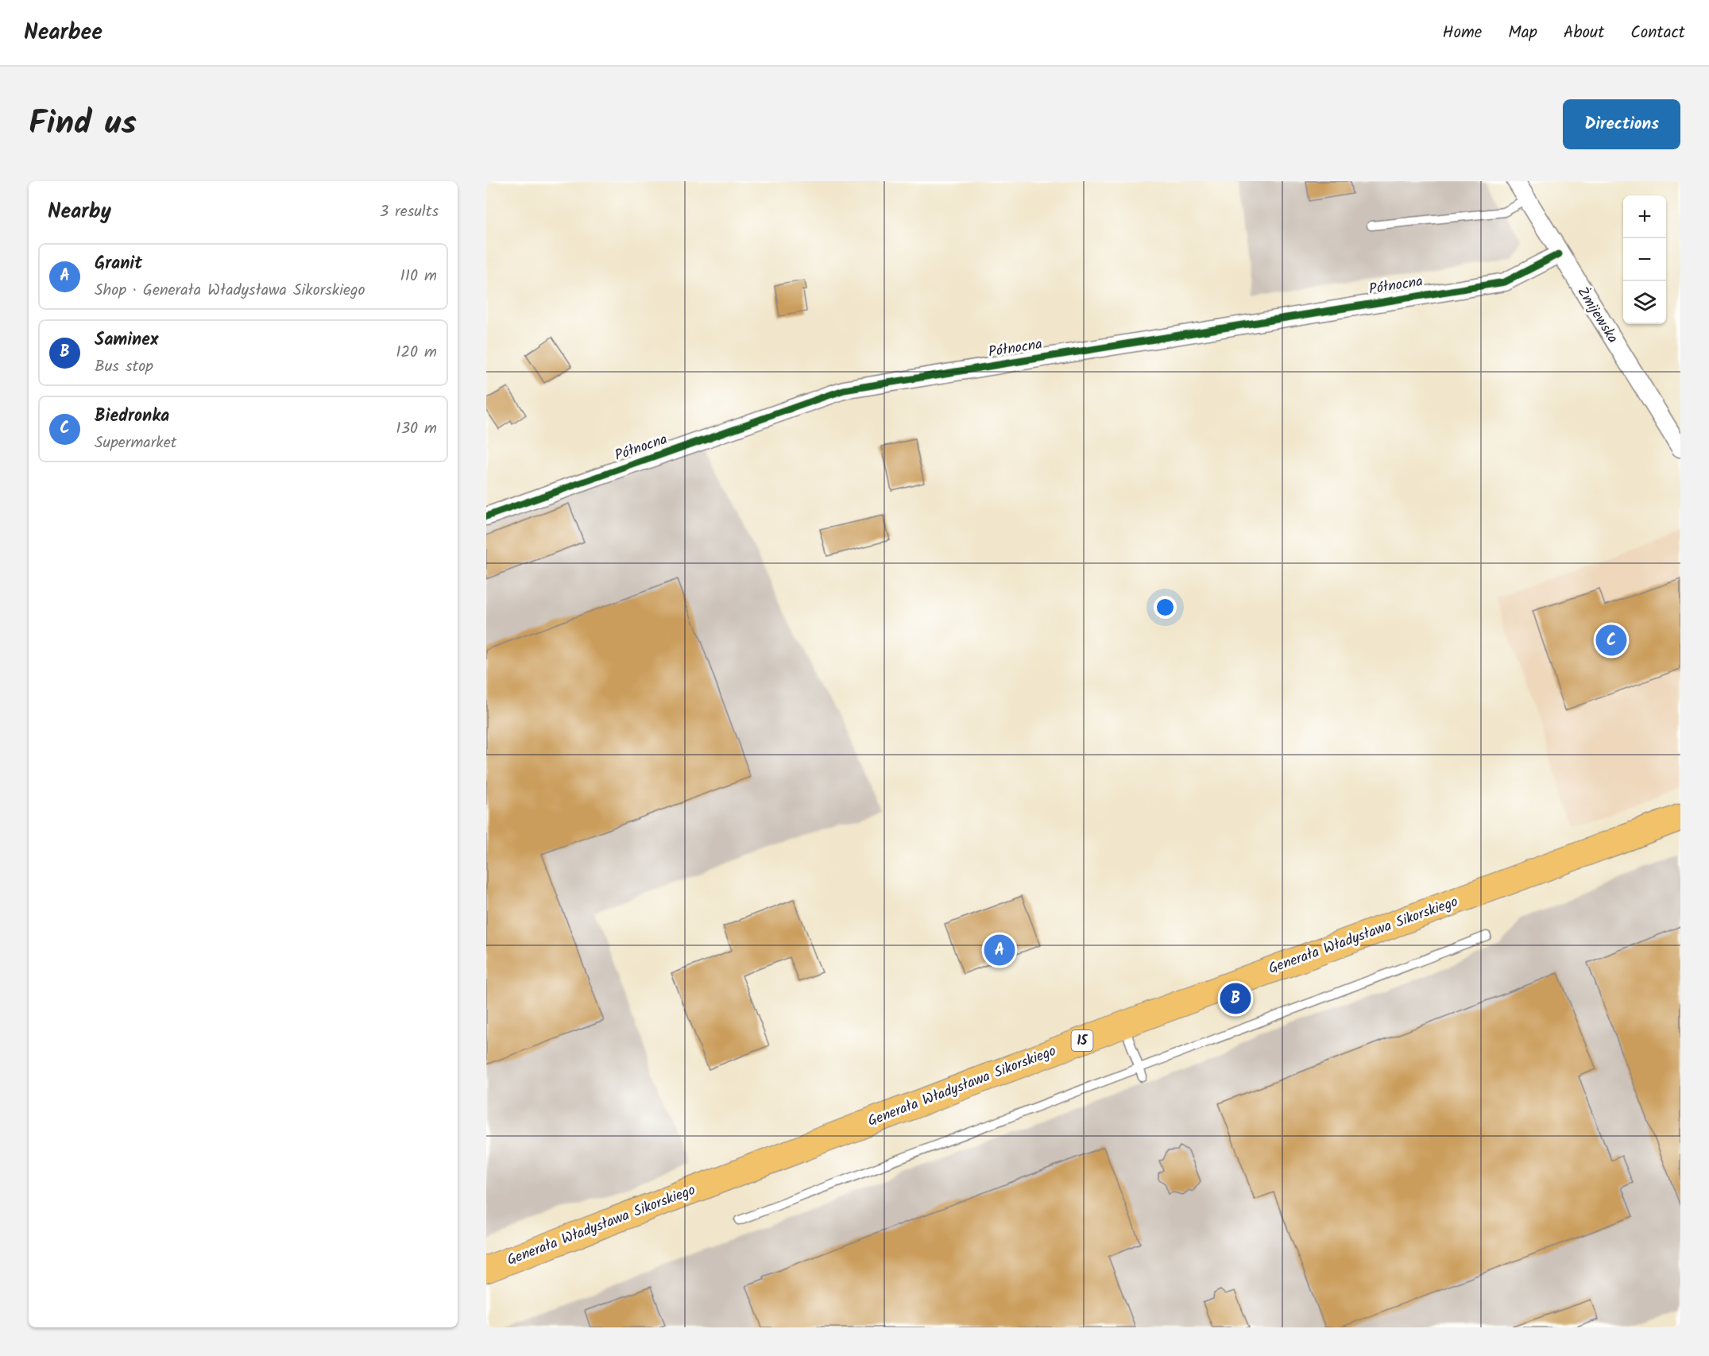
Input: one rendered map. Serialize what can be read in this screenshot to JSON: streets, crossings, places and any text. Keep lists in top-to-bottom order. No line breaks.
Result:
{"streets":{"main road":["Generała Władysława Sikorskiego","15"],"street":["Północna","Żmijewska"]},"crossings":[["Północna","Żmijewska"]],"page":{"header":"Nearbee","nav":["Home","Map","About","Contact"],"title":"Find us","buttons":"Directions","heading":["Nearby","3 results"],"map_buttons":["+","−"],"list":[{"mark":"A","name":"Granit","note":"Shop · Generała Władysława Sikorskiego","value":"110 m"},{"mark":"B","name":"Saminex","note":"Bus stop","value":"120 m"},{"mark":"C","name":"Biedronka","note":"Supermarket","value":"130 m"}],"pins":["C","A","B"]}}
